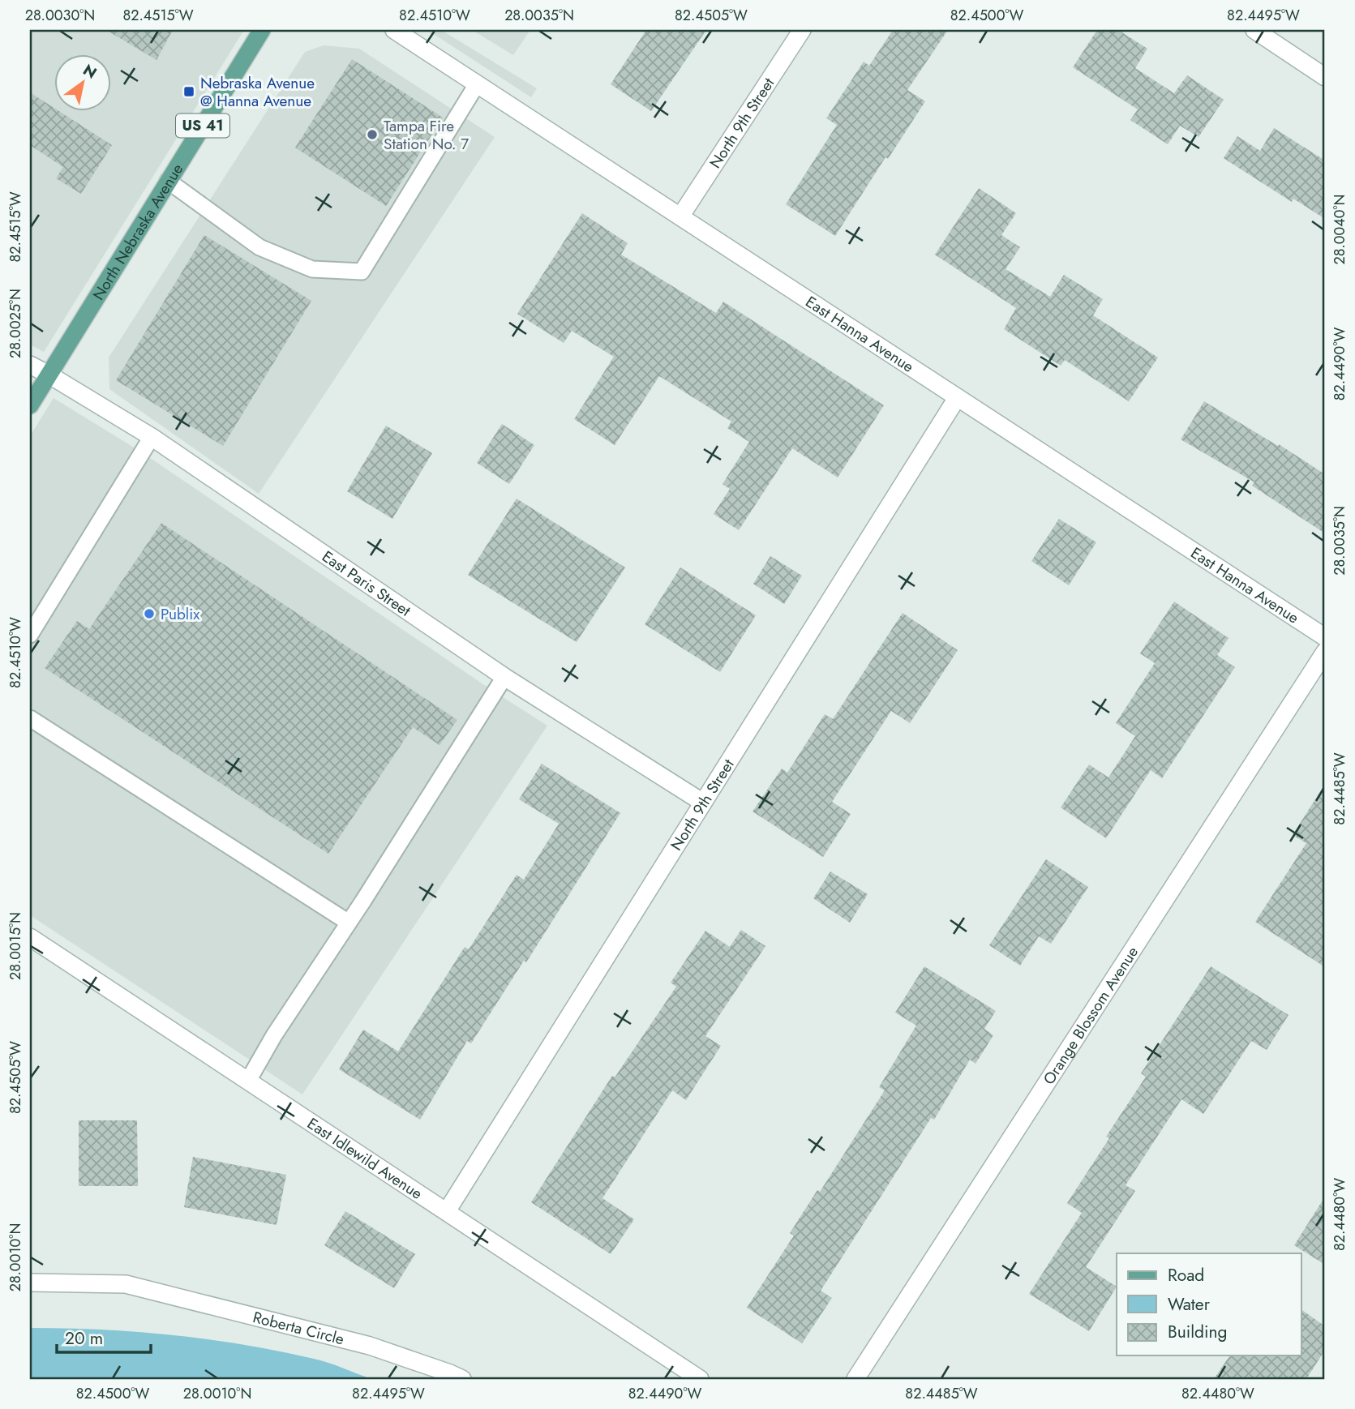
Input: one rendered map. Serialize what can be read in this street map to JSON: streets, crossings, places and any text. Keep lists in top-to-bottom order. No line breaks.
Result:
{"streets":{"main road":["US 41","North Nebraska Avenue"],"street":["North 9th Street","East Hanna Avenue","East Paris Street","Orange Blossom Avenue","East Idlewild Avenue","Roberta Circle"]},"crossings":[["North 9th Street","East Hanna Avenue"],["North 9th Street","East Paris Street"],["North 9th Street","East Idlewild Avenue"],["North Nebraska Avenue","East Paris Street"]],"places":{"transit":["Nebraska Avenue @ Hanna Avenue"],"other":["Tampa Fire Station No. 7","Publix"]},"legend":["Road","Water","Building"],"scale_bar":"20 m","north":"top right","coordinates":["28.0030°N","82.4515°W","82.4510°W","28.0035°N","82.4505°W","82.4500°W","82.4495°W","28.0040°N","28.0025°N","82.4490°W","82.4485°W","28.0015°N","82.4480°W","28.0010°N"]}
